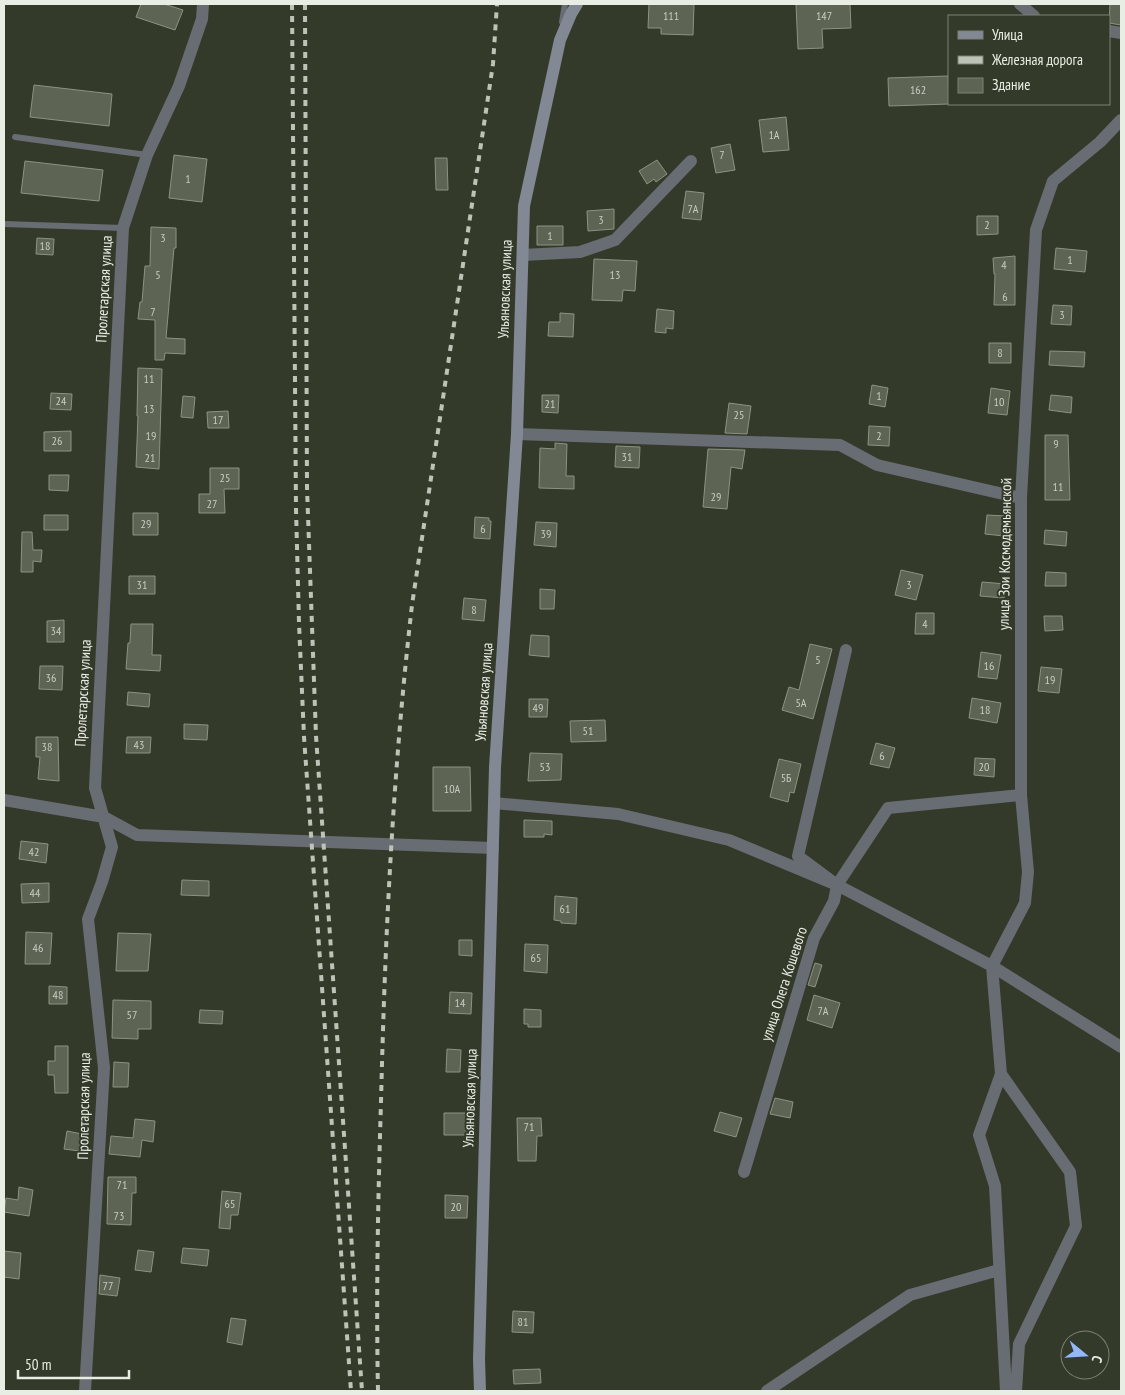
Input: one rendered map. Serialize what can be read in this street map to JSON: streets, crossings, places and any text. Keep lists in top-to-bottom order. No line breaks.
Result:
{"streets":{"main road":["Ульяновская улица"],"street":["Пролетарская улица","улица Зои Космодемьянской","улица Олега Кошевого"]},"house_numbers":["111","147","162","1А","7","1","7А","3","2","1","3","18","1","4","5","13","6","7","3","8","11","1","24","10","21","13","25","17","19","2","26","9","31","21","25","11","29","27","29","6","39","31","3","8","4","34","5","16","36","19","5А","49","18","51","43","38","6","53","20","5Б","10А","42","44","61","46","65","48","14","7А","57","71","71","65","20","73","77","81"],"legend":["Улица","Железная дорога","Здание"],"scale_bar":"50 m","north":"right"}
